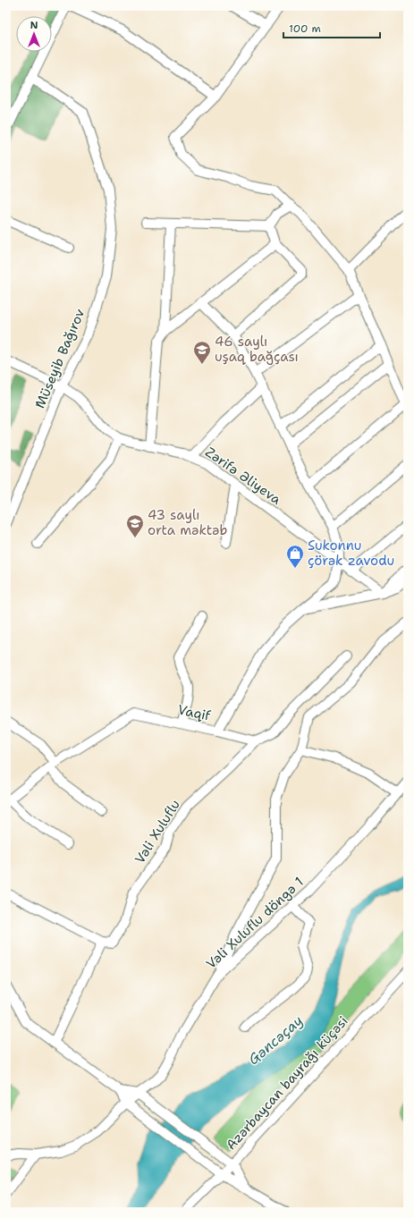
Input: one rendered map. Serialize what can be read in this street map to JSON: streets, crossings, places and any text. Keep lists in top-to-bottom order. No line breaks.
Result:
{"streets":{"street":["Müseyib Bağırov","Zərifə Əliyeva","Vaqif","Vəli Xuluflu","Vəli Xuluflu döngə 1","Azərbaycan bayrağı küçəsi"]},"crossings":[["Müseyib Bağırov","Zərifə Əliyeva"],["Zərifə Əliyeva","Vaqif"]],"water":["Gəncəçay"],"places":{"school or university":["46 saylı uşaq bağçası","43 saylı orta məktəb"],"shop":["Sukonnu çörək zavodu"]},"scale_bar":"100 m","north":"top"}
